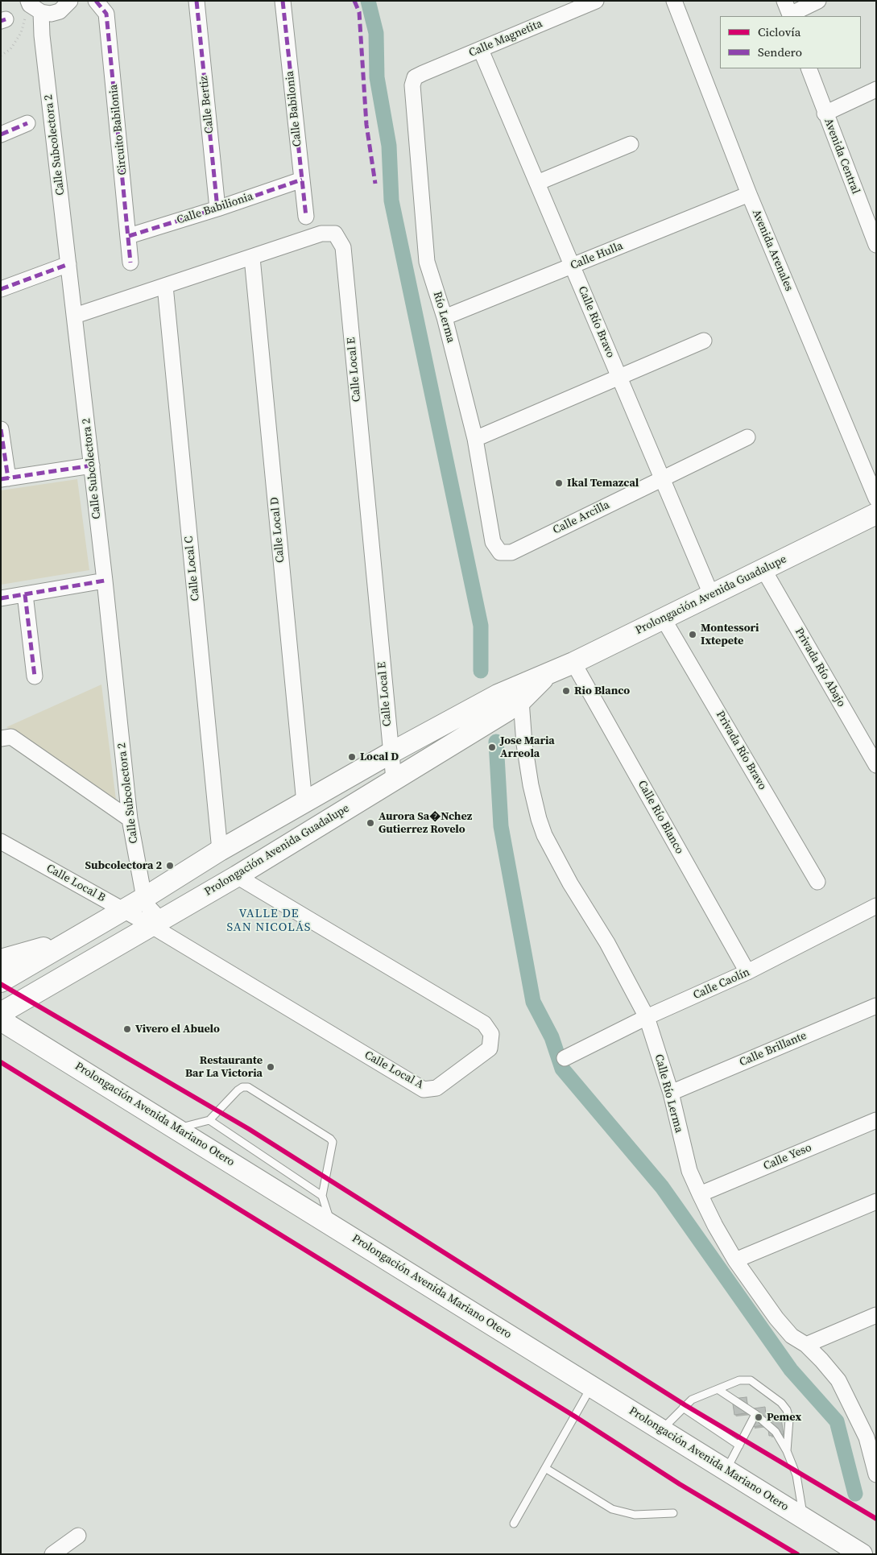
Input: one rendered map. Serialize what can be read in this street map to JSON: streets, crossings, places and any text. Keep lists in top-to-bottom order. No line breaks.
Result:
{"streets":{"main road":["Prolongación Avenida Guadalupe","Prolongación Avenida Mariano Otero"],"street":["Calle Magnetita","Calle Bertiz","Calle Babilonia","Circuito Babilonia","Calle Subcolectora 2","Avenida Central","Calle Babilionia","Avenida Arenales","Calle Hulla","Río Lerma","Calle Río Bravo","Calle Local E","Calle Arcilla","Calle Local D","Calle Local C","Privada Río Abajo","Privada Río Bravo","Calle Río Blanco","Calle Local B","Calle Caolín","Calle Brillante","Calle Local A","Calle Río Lerma","Calle Yeso"]},"crossings":[["Calle Magnetita","Río Lerma"],["Calle Magnetita","Calle Río Bravo"],["Calle Bertiz","Calle Babilionia"],["Calle Babilonia","Calle Babilionia"],["Circuito Babilonia","Calle Babilionia"],["Calle Subcolectora 2","Calle Local E"],["Calle Subcolectora 2","Prolongación Avenida Guadalupe"],["Calle Subcolectora 2","Calle Local B"],["Calle Subcolectora 2","Calle Local A"],["Avenida Arenales","Calle Hulla"],["Calle Hulla","Río Lerma"],["Calle Hulla","Calle Río Bravo"],["Río Lerma","Calle Arcilla"],["Calle Río Bravo","Calle Arcilla"],["Calle Río Bravo","Prolongación Avenida Guadalupe"],["Calle Local E","Calle Local D"],["Calle Local E","Calle Local C"],["Calle Local E","Prolongación Avenida Guadalupe"],["Calle Local D","Prolongación Avenida Guadalupe"],["Calle Local C","Prolongación Avenida Guadalupe"],["Prolongación Avenida Guadalupe","Privada Río Abajo"],["Prolongación Avenida Guadalupe","Privada Río Bravo"],["Prolongación Avenida Guadalupe","Calle Río Blanco"],["Prolongación Avenida Guadalupe","Calle Local B"],["Prolongación Avenida Guadalupe","Calle Local A"],["Prolongación Avenida Guadalupe","Calle Río Lerma"],["Calle Río Blanco","Calle Caolín"],["Calle Local B","Calle Local A"],["Calle Caolín","Calle Río Lerma"],["Calle Brillante","Calle Río Lerma"],["Calle Río Lerma","Calle Yeso"]],"districts":["VALLE DE SAN NICOLÁS"],"places":["Ikal Temazcal","Montessori Ixtepete","Rio Blanco","Jose Maria Arreola","Local D","Aurora Sa�Nchez Gutierrez Rovelo","Subcolectora 2","Vivero el Abuelo","Restaurante Bar La Victoria","Pemex"],"legend":["Ciclovía","Sendero"]}
